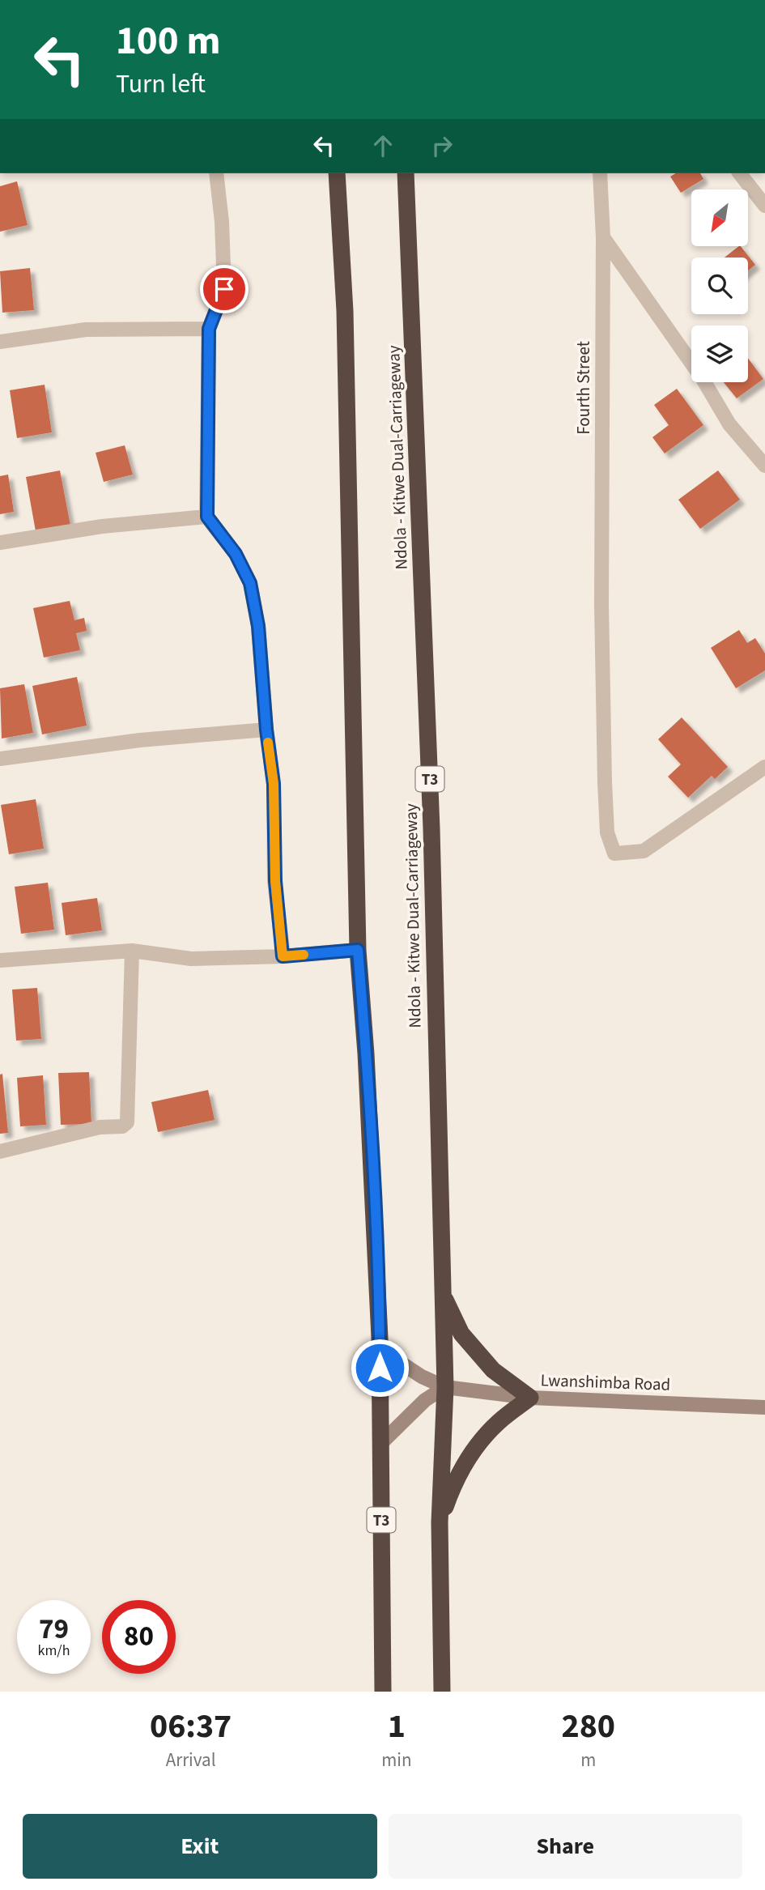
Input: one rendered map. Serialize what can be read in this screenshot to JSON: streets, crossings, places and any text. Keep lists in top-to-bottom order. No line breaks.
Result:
{"streets":{"highway":["Ndola - Kitwe Dual-Carriageway","T3"],"street":["Fourth Street","Lwanshimba Road"]},"crossings":[["Ndola - Kitwe Dual-Carriageway","T3"],["Ndola - Kitwe Dual-Carriageway","Lwanshimba Road"],["T3","Lwanshimba Road"]],"north":"bottom left","page":{"turn":["100 m","Turn left"],"speed":"79 km/h","limit":"80","eta":["06:37","Arrival","1","min","280","m"],"buttons":["Exit","Share"]}}
